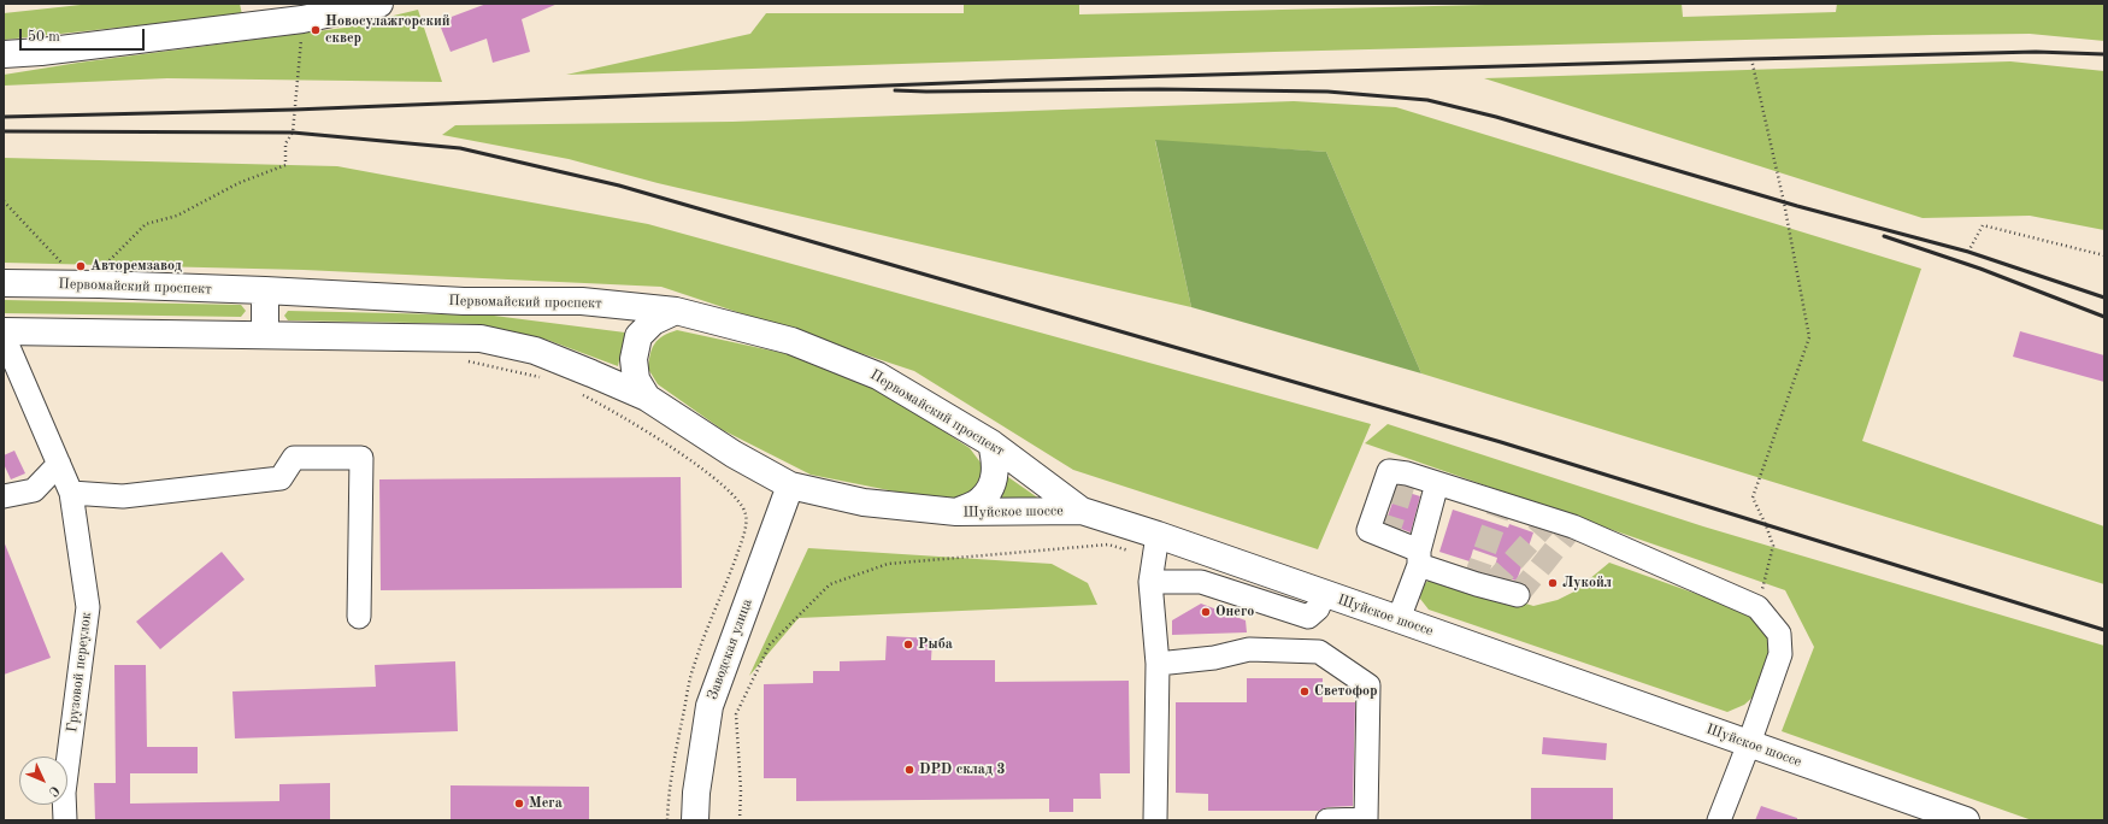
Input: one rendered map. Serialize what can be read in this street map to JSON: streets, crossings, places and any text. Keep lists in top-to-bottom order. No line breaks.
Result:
{"streets":{"main road":["Первомайский проспект","Шуйское шоссе","Заводская улица"],"lane":["Грузовой переулок"]},"crossings":[["Первомайский проспект","Шуйское шоссе"],["Шуйское шоссе","Заводская улица"]],"places":["Новосулажгорский сквер","Авторемзавод","Лукойл","Онего","Рыба","Светофор","DPD склад 3","Мега"],"scale_bar":"50 m","north":"bottom right"}
